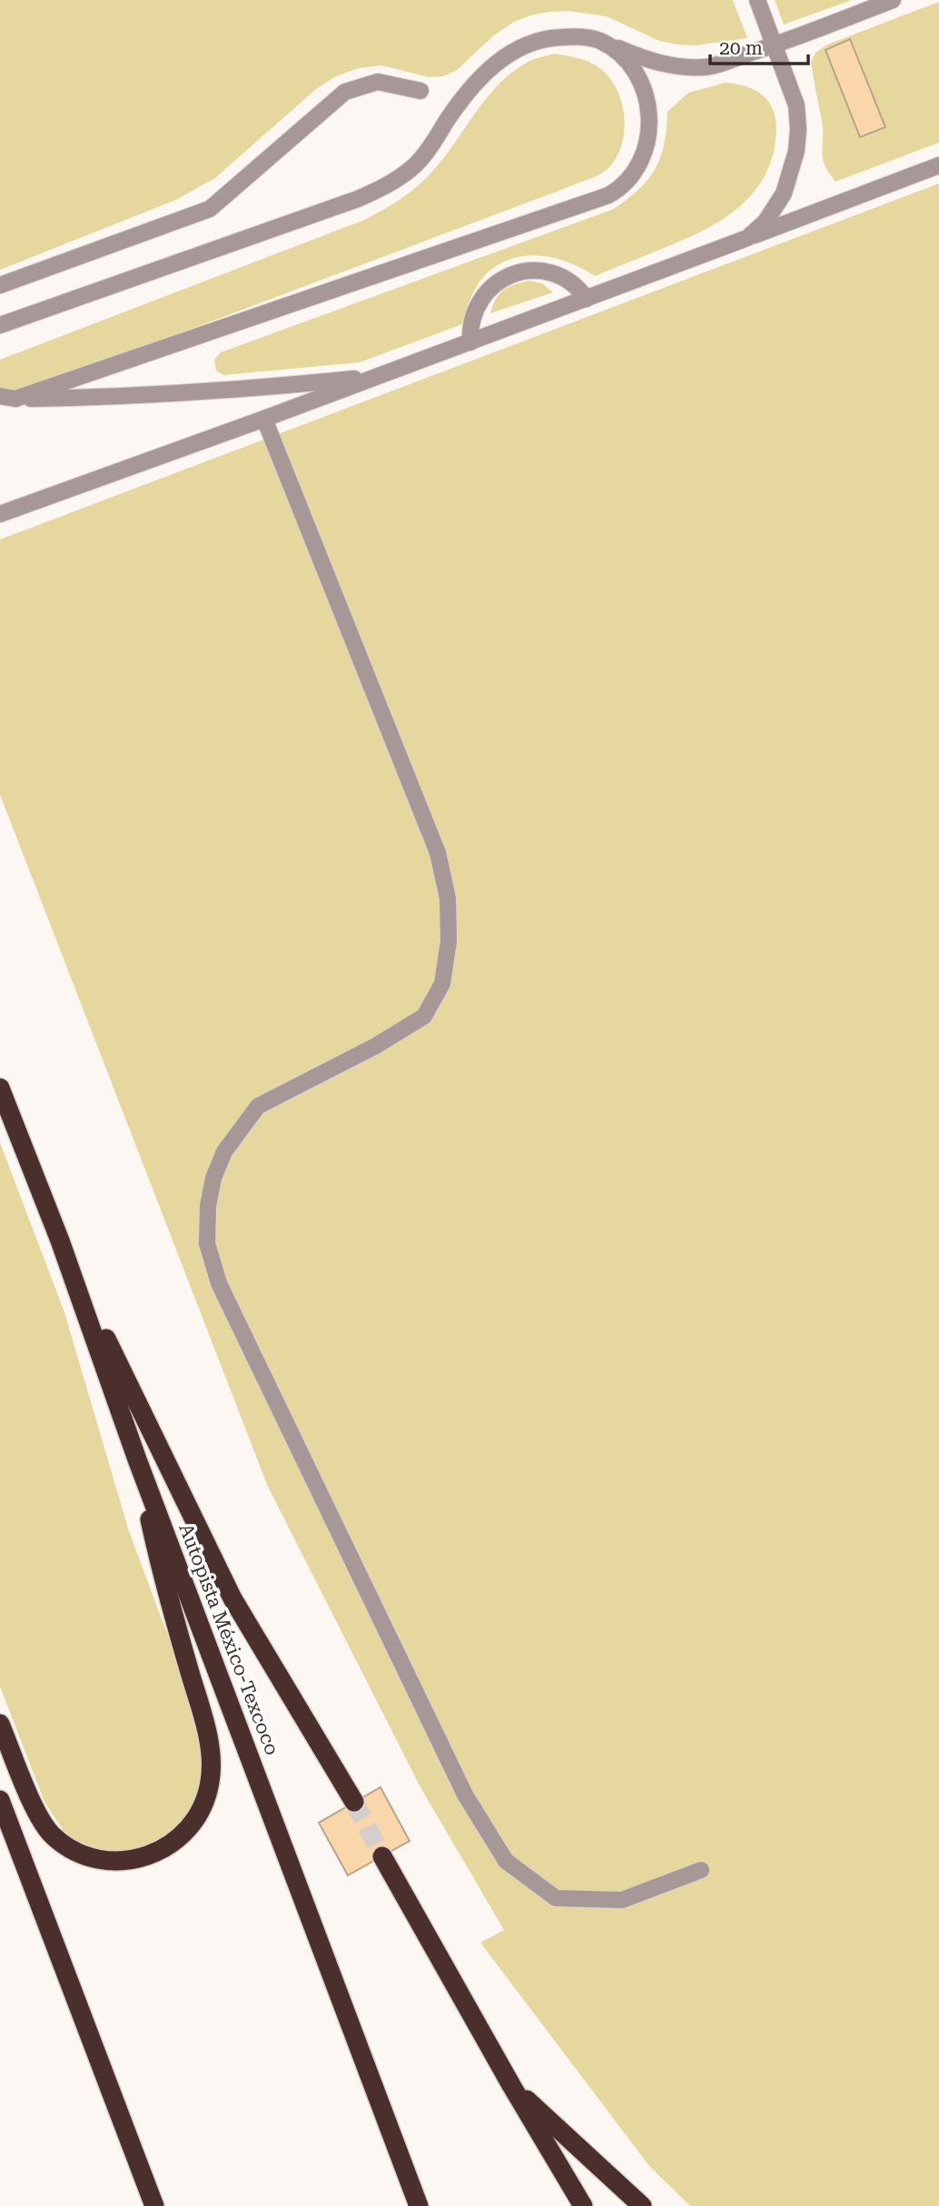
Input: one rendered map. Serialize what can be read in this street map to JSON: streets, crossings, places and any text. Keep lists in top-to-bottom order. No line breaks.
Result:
{"streets":{"highway":["Autopista México-Texcoco"]},"scale_bar":"20 m"}
